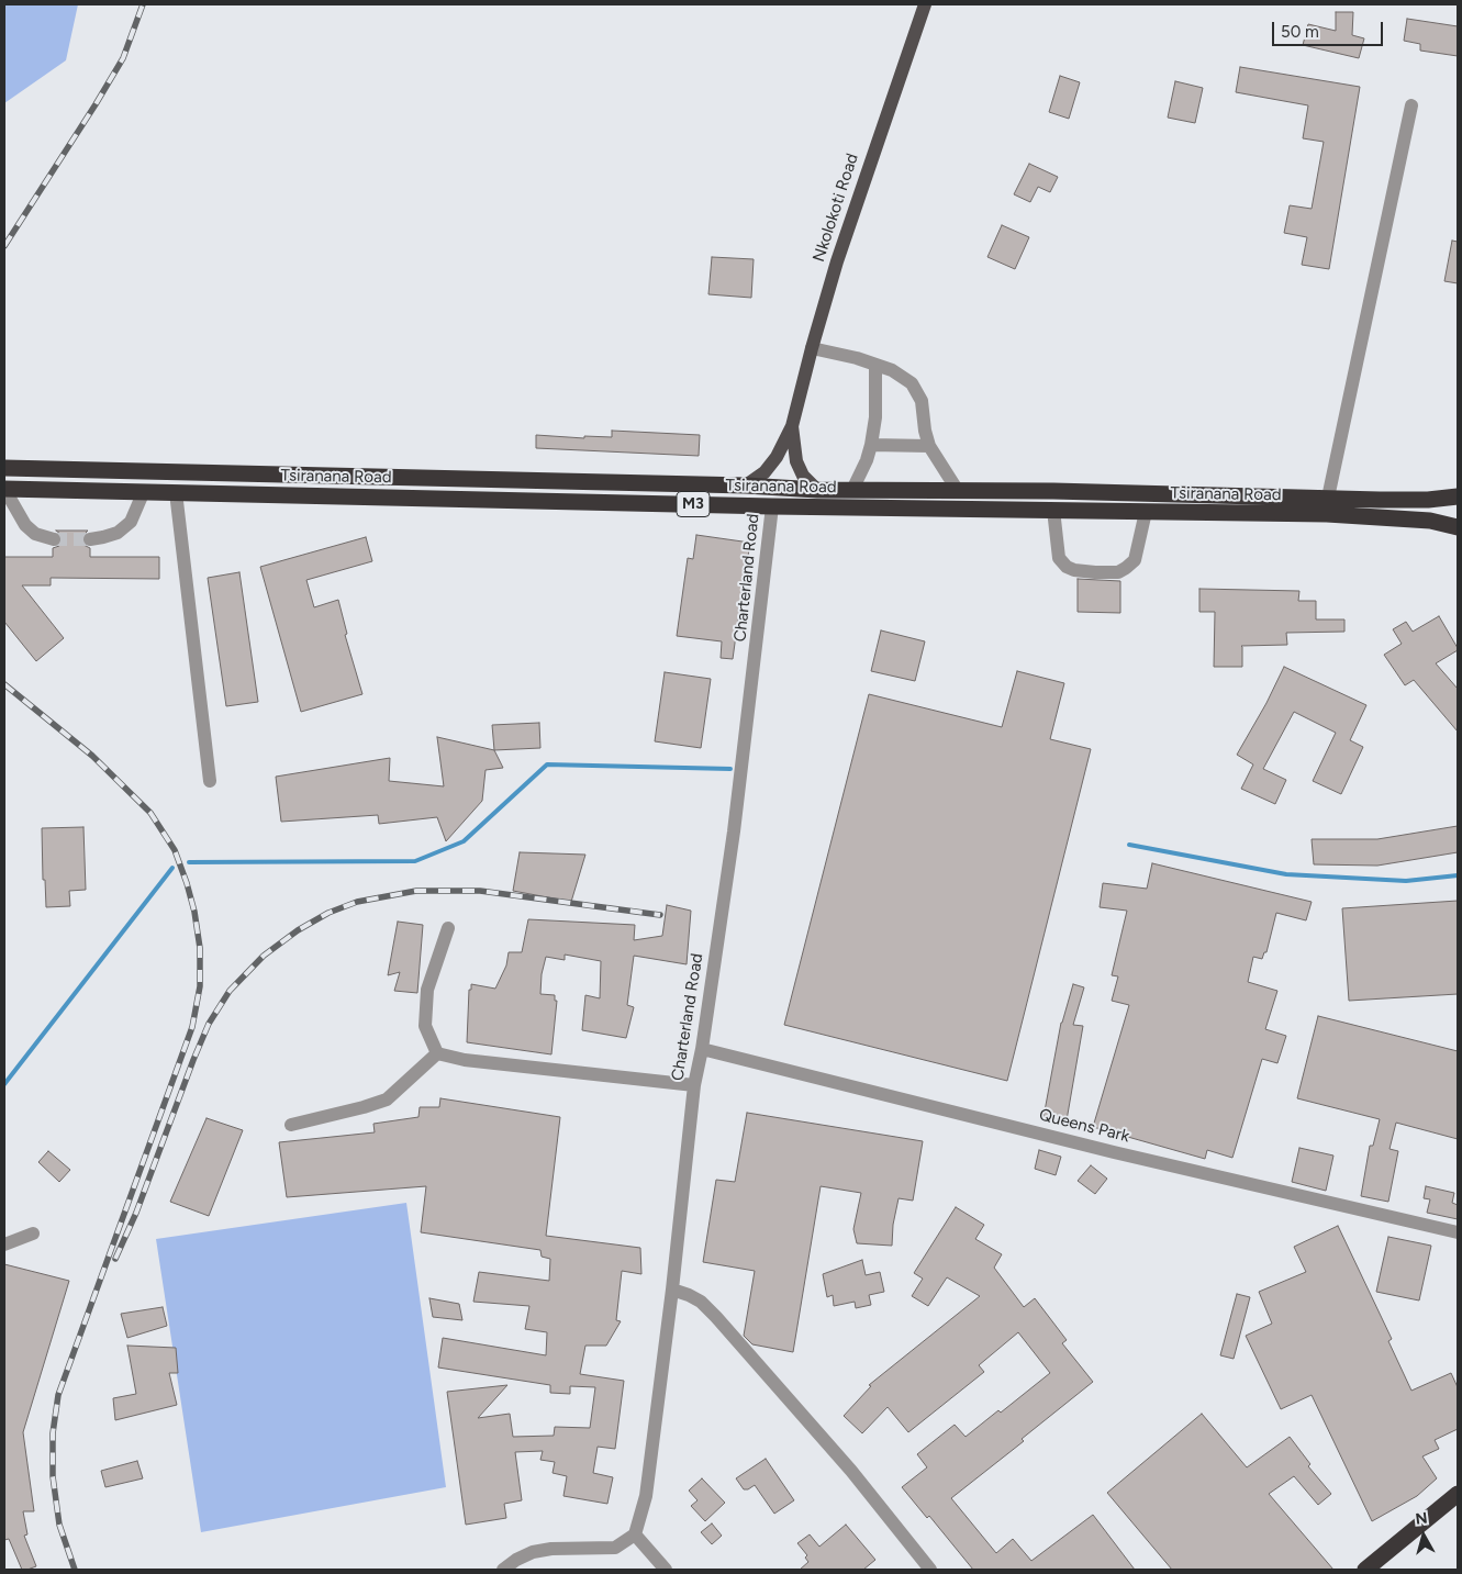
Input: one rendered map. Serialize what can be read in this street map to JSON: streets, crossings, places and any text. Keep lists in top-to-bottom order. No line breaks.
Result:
{"streets":{"highway":["Tsiranana Road","M3"],"main road":["Nkolokoti Road"],"street":["Charterland Road","Queens Park"]},"crossings":[["Nkolokoti Road","Tsiranana Road"],["Tsiranana Road","Charterland Road"],["Charterland Road","Queens Park"]],"scale_bar":"50 m","north":"top"}
